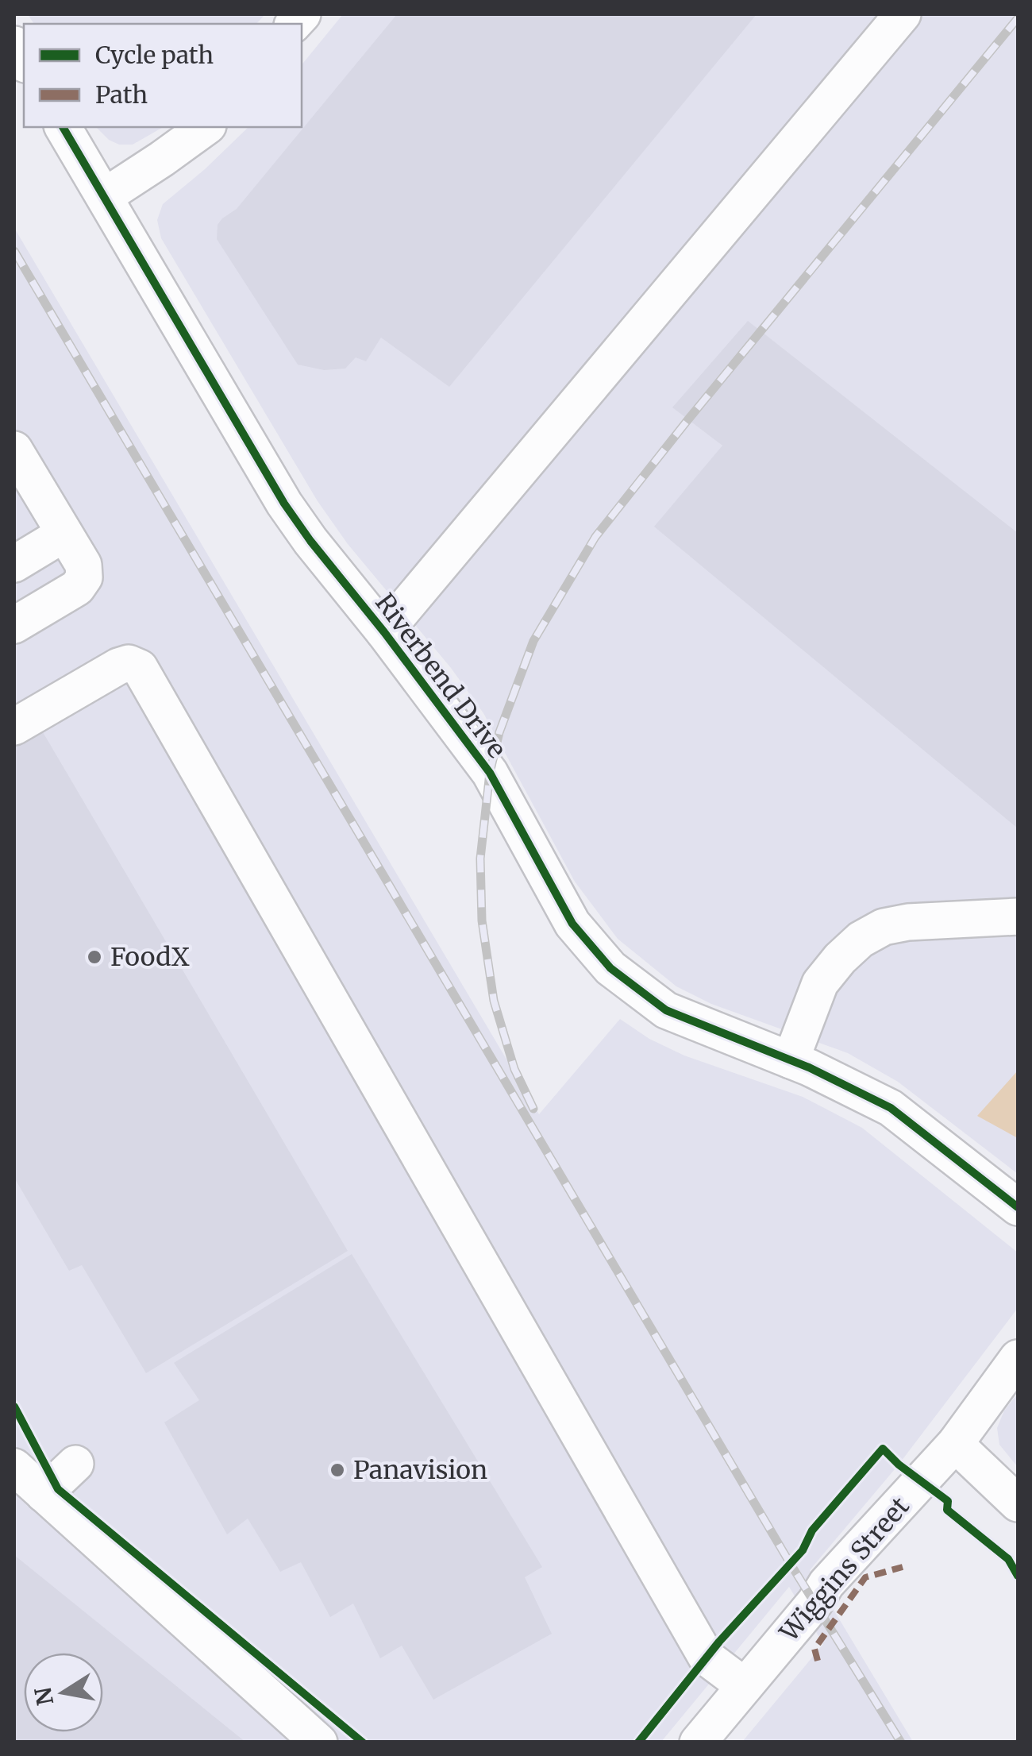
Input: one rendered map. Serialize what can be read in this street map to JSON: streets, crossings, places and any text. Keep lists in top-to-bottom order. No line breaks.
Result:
{"streets":{"street":["Riverbend Drive","Wiggins Street"]},"places":["FoodX","Panavision"],"legend":["Cycle path","Path"],"north":"left"}
